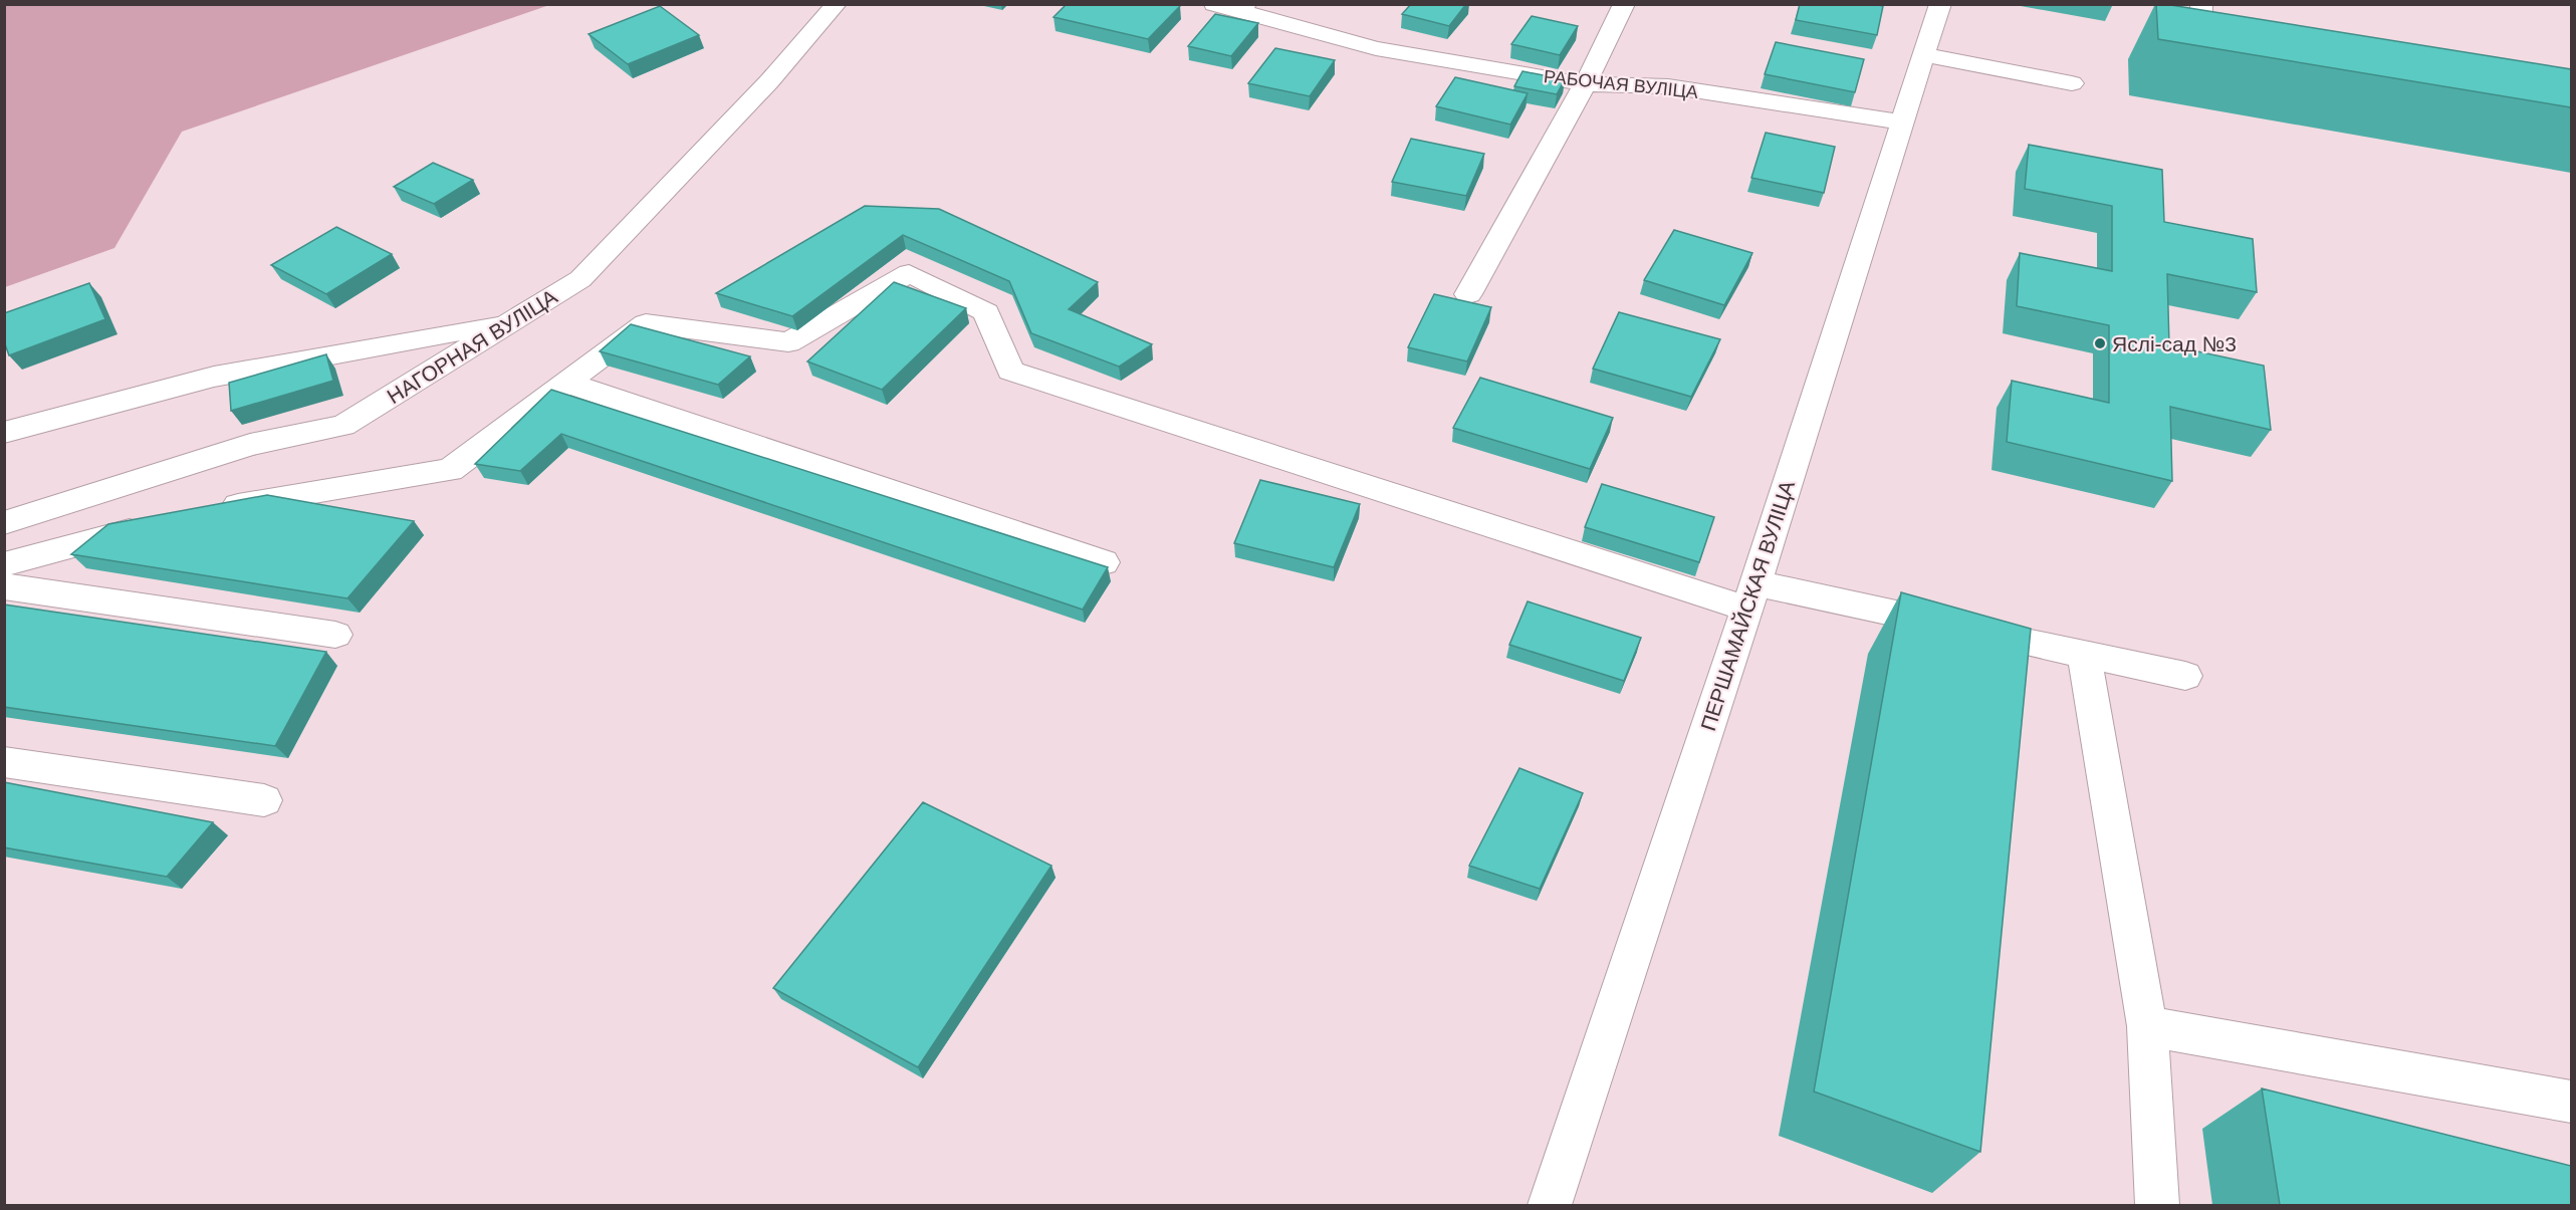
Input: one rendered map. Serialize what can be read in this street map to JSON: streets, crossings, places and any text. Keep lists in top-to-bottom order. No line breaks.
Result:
{"streets":{"street":["РАБОЧАЯ ВУЛІЦА","НАГОРНАЯ ВУЛІЦА","ПЕРШАМАЙСКАЯ ВУЛІЦА"]},"crossings":[["РАБОЧАЯ ВУЛІЦА","ПЕРШАМАЙСКАЯ ВУЛІЦА"]],"places":["Яслі-сад №3"]}
